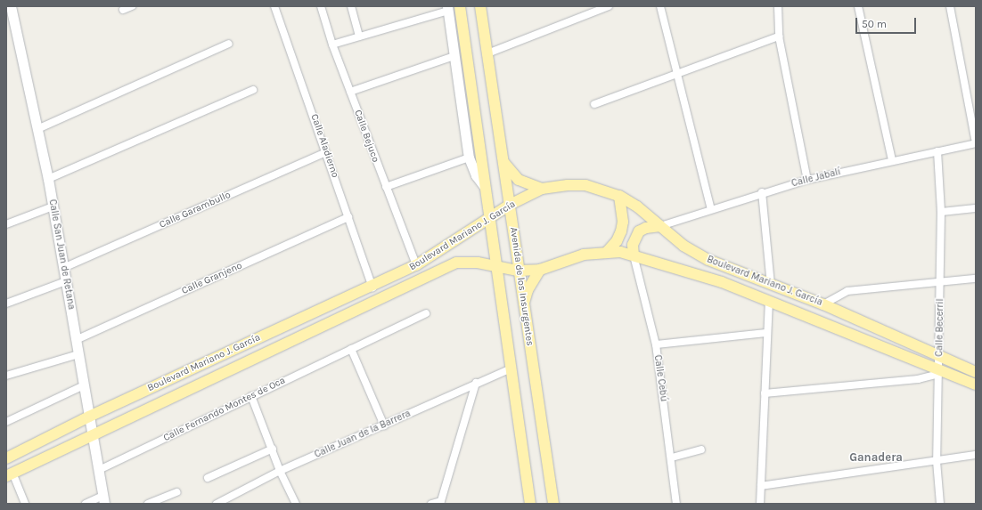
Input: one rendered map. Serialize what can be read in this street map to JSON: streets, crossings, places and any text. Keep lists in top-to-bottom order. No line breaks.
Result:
{"streets":{"main road":["Boulevard Mariano J. García","Avenida de los Insurgentes"],"street":["Calle Bejuco","Calle Aladierno","Calle Jabalí","Calle Garambullo","Calle San Juan de Retana","Calle Granjeno","Calle Becerril","Calle Cebú","Calle Fernando Montes de Oca","Calle Juan de la Barrera"]},"crossings":[["Calle Bejuco","Boulevard Mariano J. García"],["Calle Aladierno","Calle Garambullo"],["Calle Aladierno","Boulevard Mariano J. García"],["Calle Aladierno","Calle Granjeno"],["Calle Jabalí","Boulevard Mariano J. García"],["Calle Jabalí","Calle Becerril"],["Calle Garambullo","Calle San Juan de Retana"],["Boulevard Mariano J. García","Calle San Juan de Retana"],["Boulevard Mariano J. García","Avenida de los Insurgentes"],["Boulevard Mariano J. García","Calle Becerril"],["Boulevard Mariano J. García","Calle Cebú"],["Calle San Juan de Retana","Calle Granjeno"],["Calle San Juan de Retana","Calle Fernando Montes de Oca"]],"districts":["Ganadera"],"scale_bar":"50 m"}
